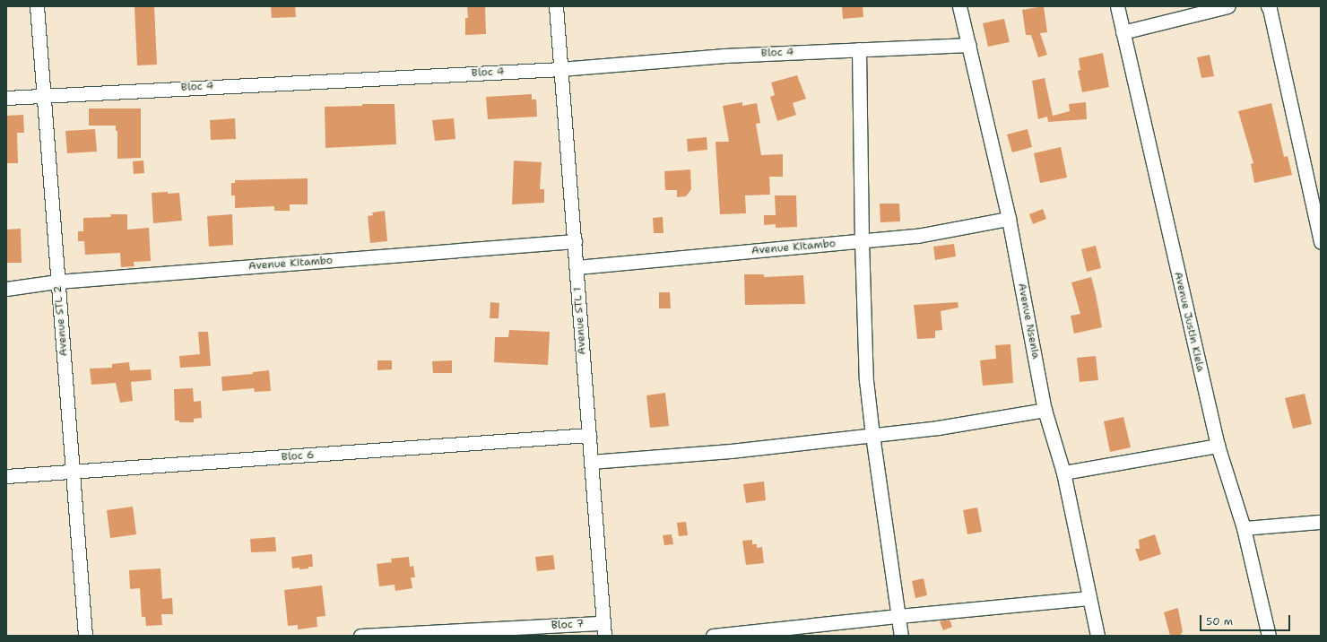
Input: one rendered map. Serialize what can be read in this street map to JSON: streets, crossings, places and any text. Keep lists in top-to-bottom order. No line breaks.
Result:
{"streets":{"street":["Bloc 4","Avenue Kitambo","Avenue STL 2","Avenue STL 1","Avenue Nsenia","Avenue Justin Kiela","Bloc 6","Bloc 7"]},"crossings":[["Bloc 4","Avenue STL 2"],["Bloc 4","Avenue STL 1"],["Bloc 4","Avenue Nsenia"],["Avenue Kitambo","Avenue STL 2"],["Avenue Kitambo","Avenue STL 1"],["Avenue Kitambo","Avenue Nsenia"],["Avenue STL 2","Bloc 6"],["Avenue STL 1","Bloc 6"],["Avenue STL 1","Bloc 7"]],"scale_bar":"50 m"}
